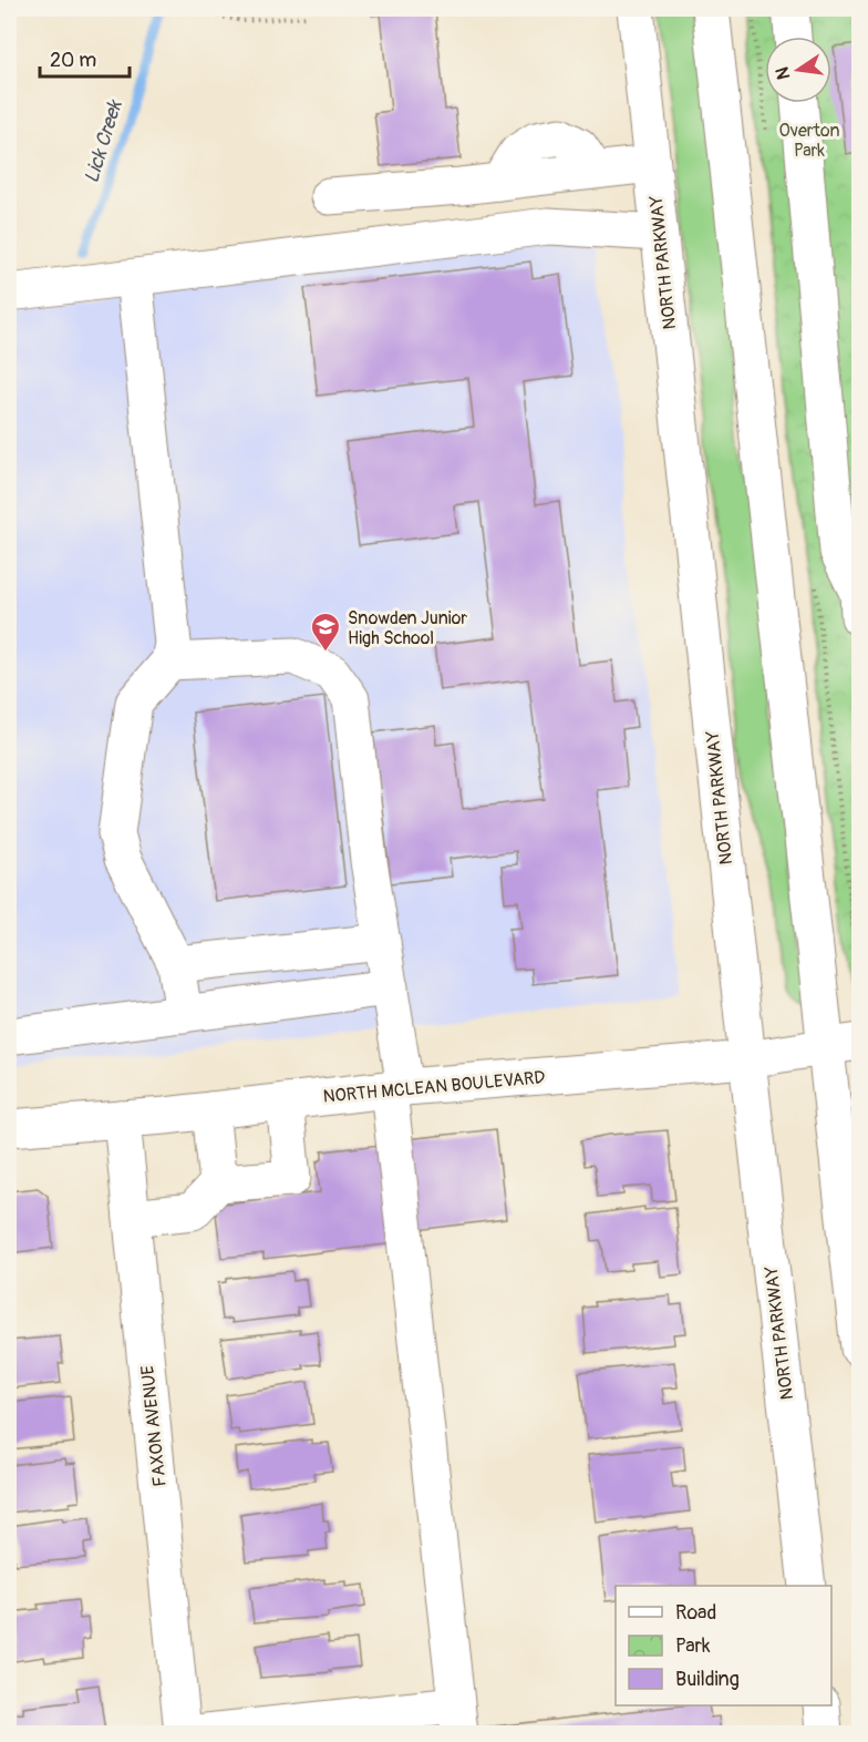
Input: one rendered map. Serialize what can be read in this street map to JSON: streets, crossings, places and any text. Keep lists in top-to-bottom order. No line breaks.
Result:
{"streets":{"main road":["NORTH PARKWAY","NORTH MCLEAN BOULEVARD","FAXON AVENUE"]},"crossings":[["NORTH PARKWAY","NORTH MCLEAN BOULEVARD"],["NORTH MCLEAN BOULEVARD","FAXON AVENUE"]],"water":["Lick Creek"],"parks":["Overton Park"],"places":{"school or university":["Snowden Junior High School"]},"legend":["Road","Park","Building"],"scale_bar":"20 m","north":"left"}
